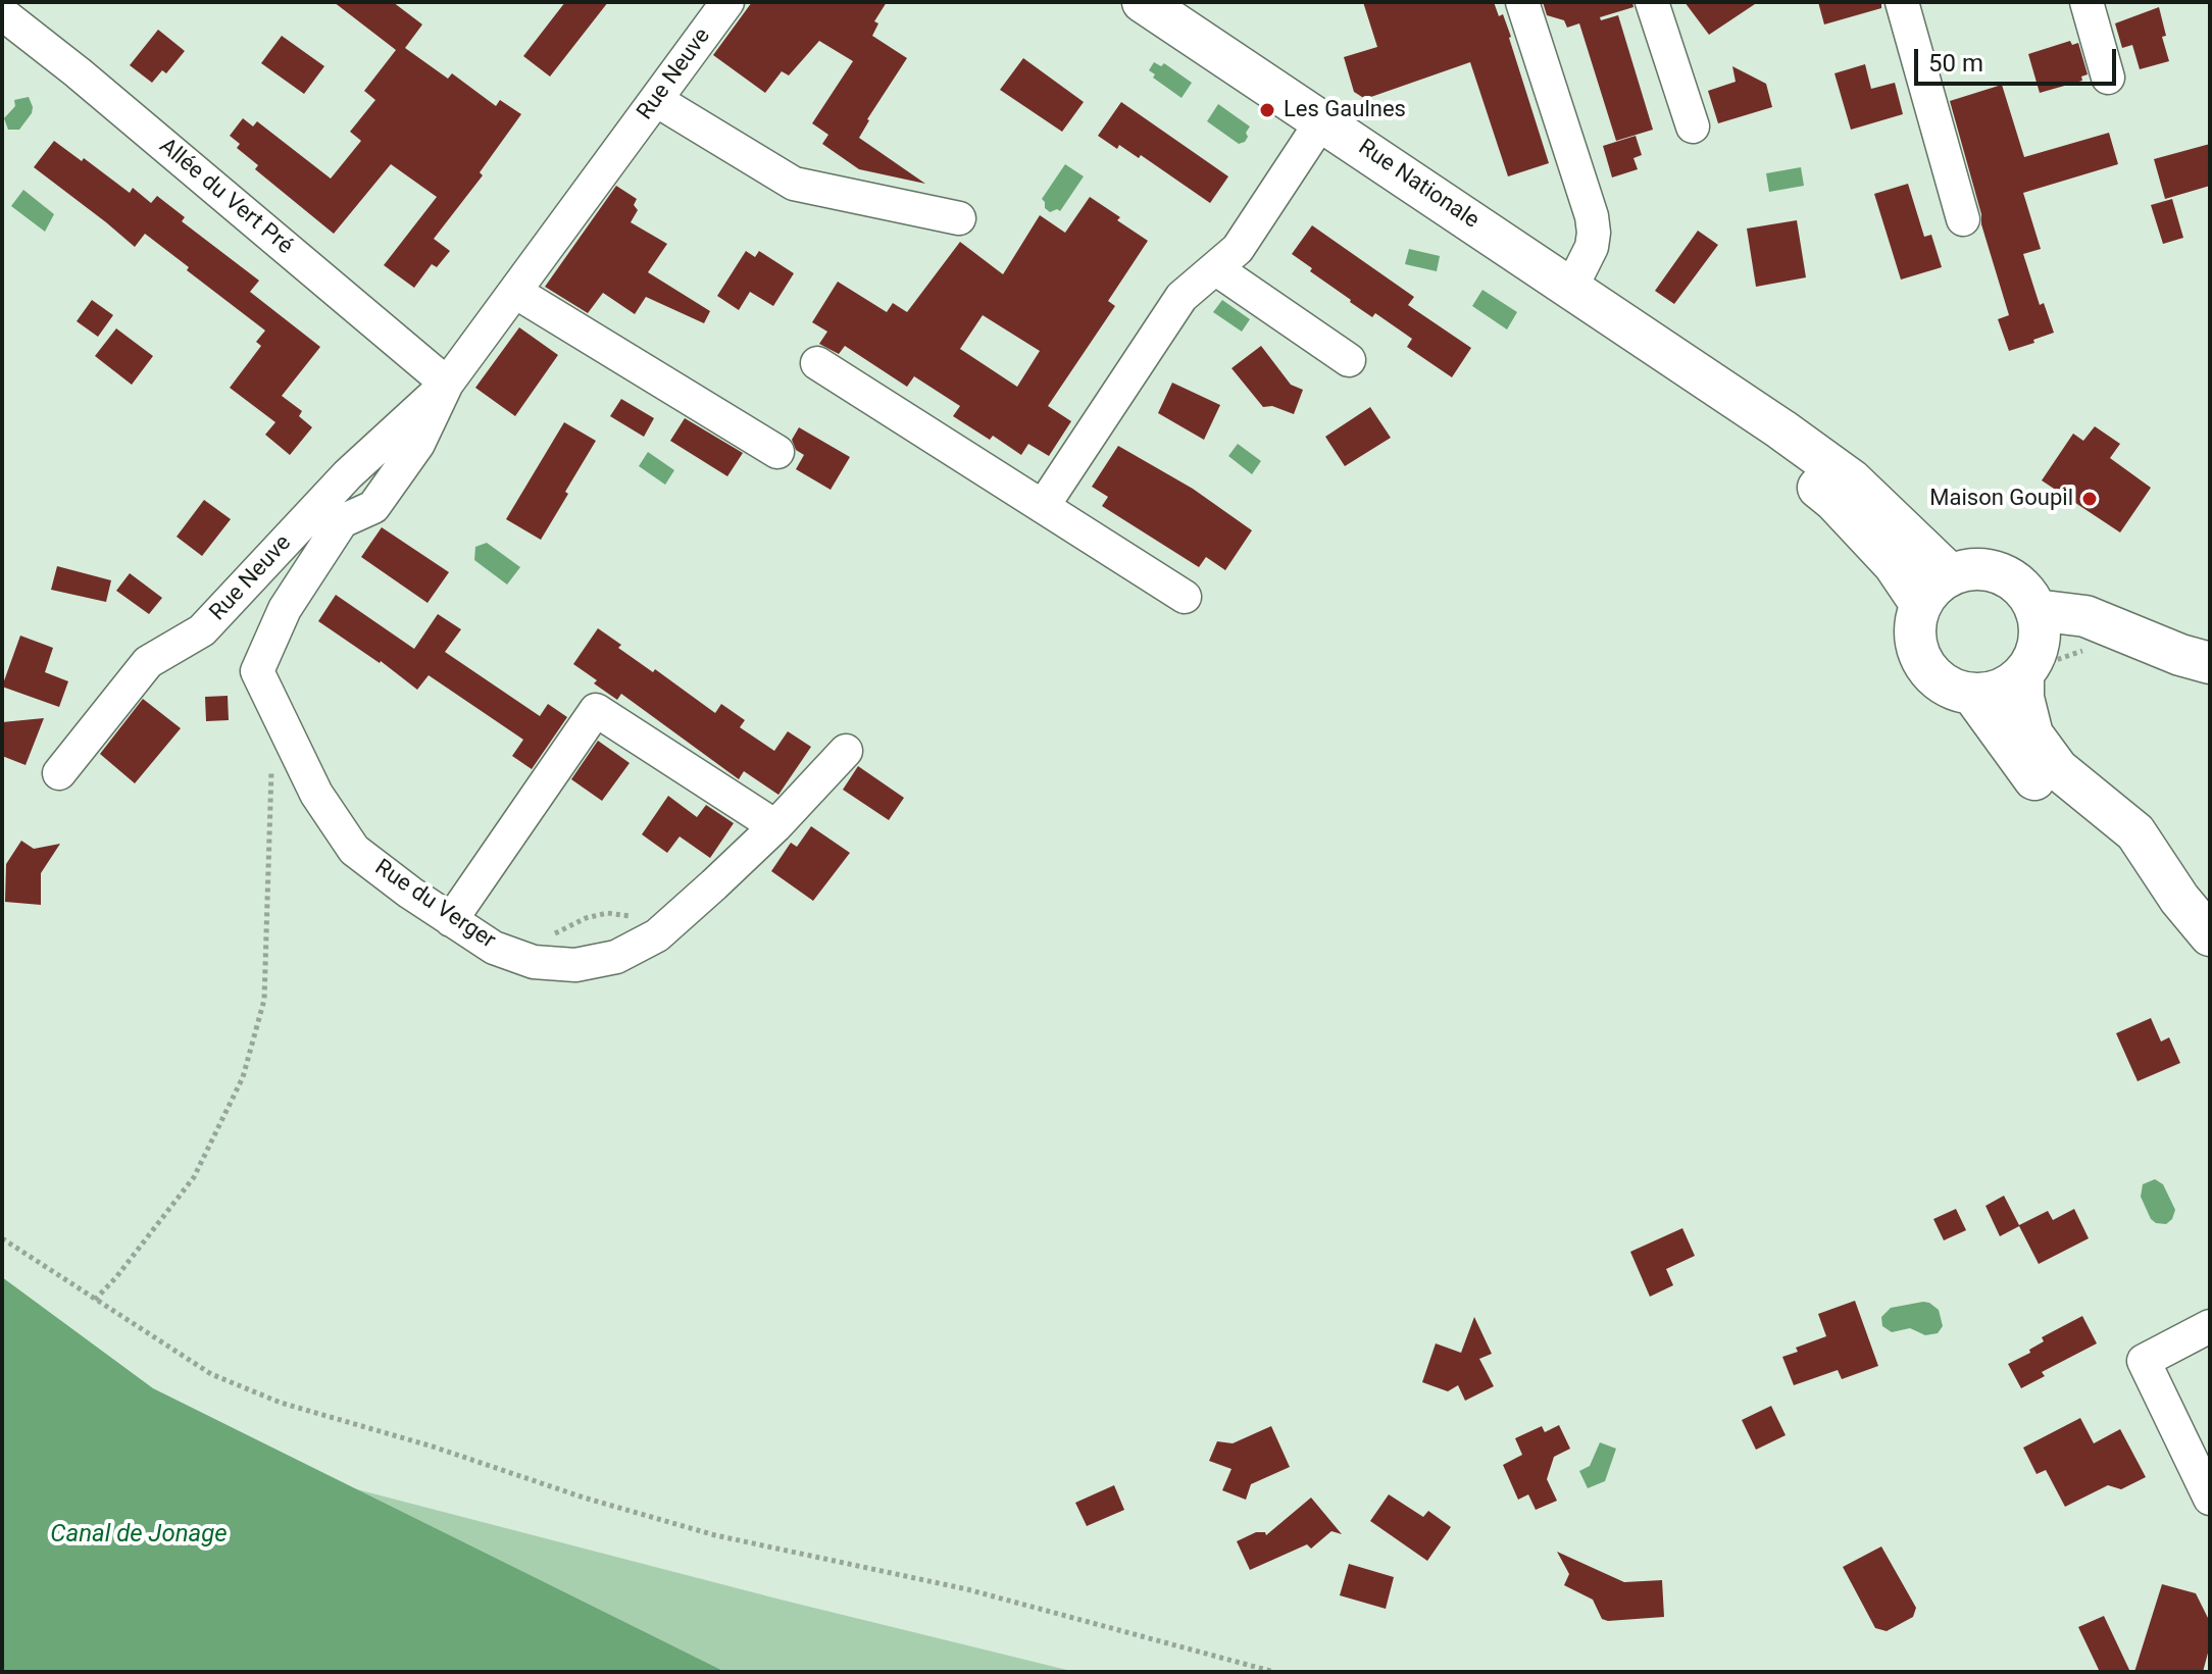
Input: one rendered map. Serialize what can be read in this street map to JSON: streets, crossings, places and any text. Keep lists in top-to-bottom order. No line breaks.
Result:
{"streets":{"main road":["Rue Nationale"],"street":["Rue Neuve","Allée du Vert Pré","Rue du Verger"]},"crossings":[["Rue Neuve","Allée du Vert Pré"],["Rue Neuve","Rue du Verger"]],"water":["Canal de Jonage"],"places":["Les Gaulnes","Maison Goupil"],"scale_bar":"50 m"}
